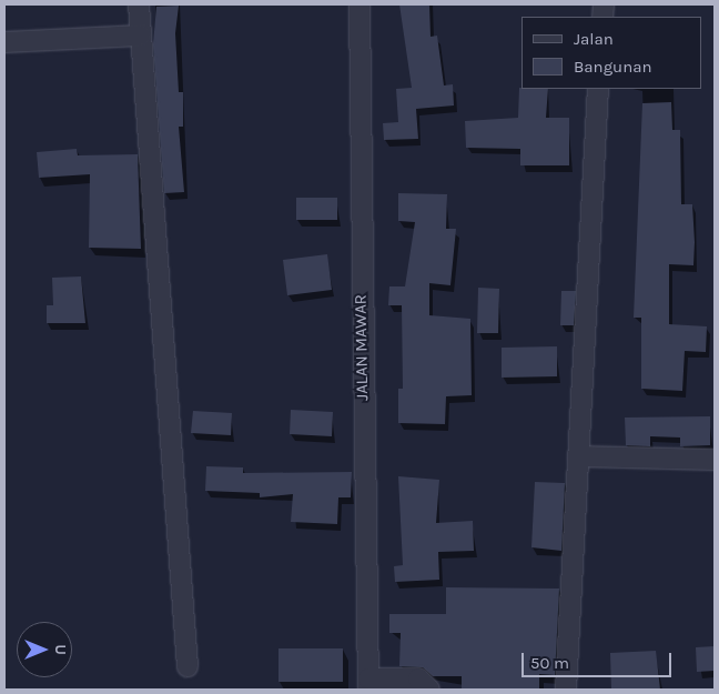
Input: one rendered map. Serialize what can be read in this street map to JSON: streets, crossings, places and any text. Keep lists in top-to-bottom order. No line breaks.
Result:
{"streets":{"street":["JALAN MAWAR"]},"legend":["Jalan","Bangunan"],"scale_bar":"50 m","north":"right"}
